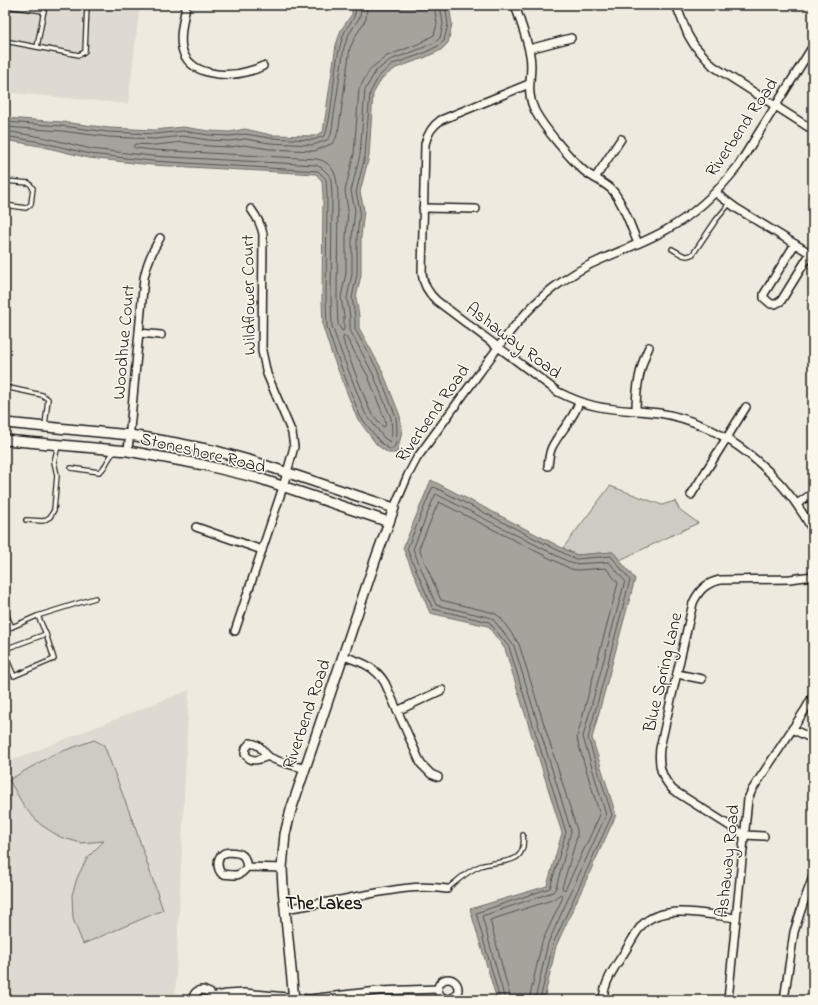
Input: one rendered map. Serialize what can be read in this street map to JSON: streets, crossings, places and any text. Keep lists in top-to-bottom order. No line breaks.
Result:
{"streets":{"street":["Riverbend Road","Wildflower Court","Ashaway Road","Woodhue Court","Stoneshore Road","Blue Spring Lane"]},"crossings":[["Riverbend Road","Ashaway Road"],["Riverbend Road","Stoneshore Road"],["Wildflower Court","Stoneshore Road"],["Ashaway Road","Blue Spring Lane"],["Woodhue Court","Stoneshore Road"]],"districts":["The Lakes"]}
